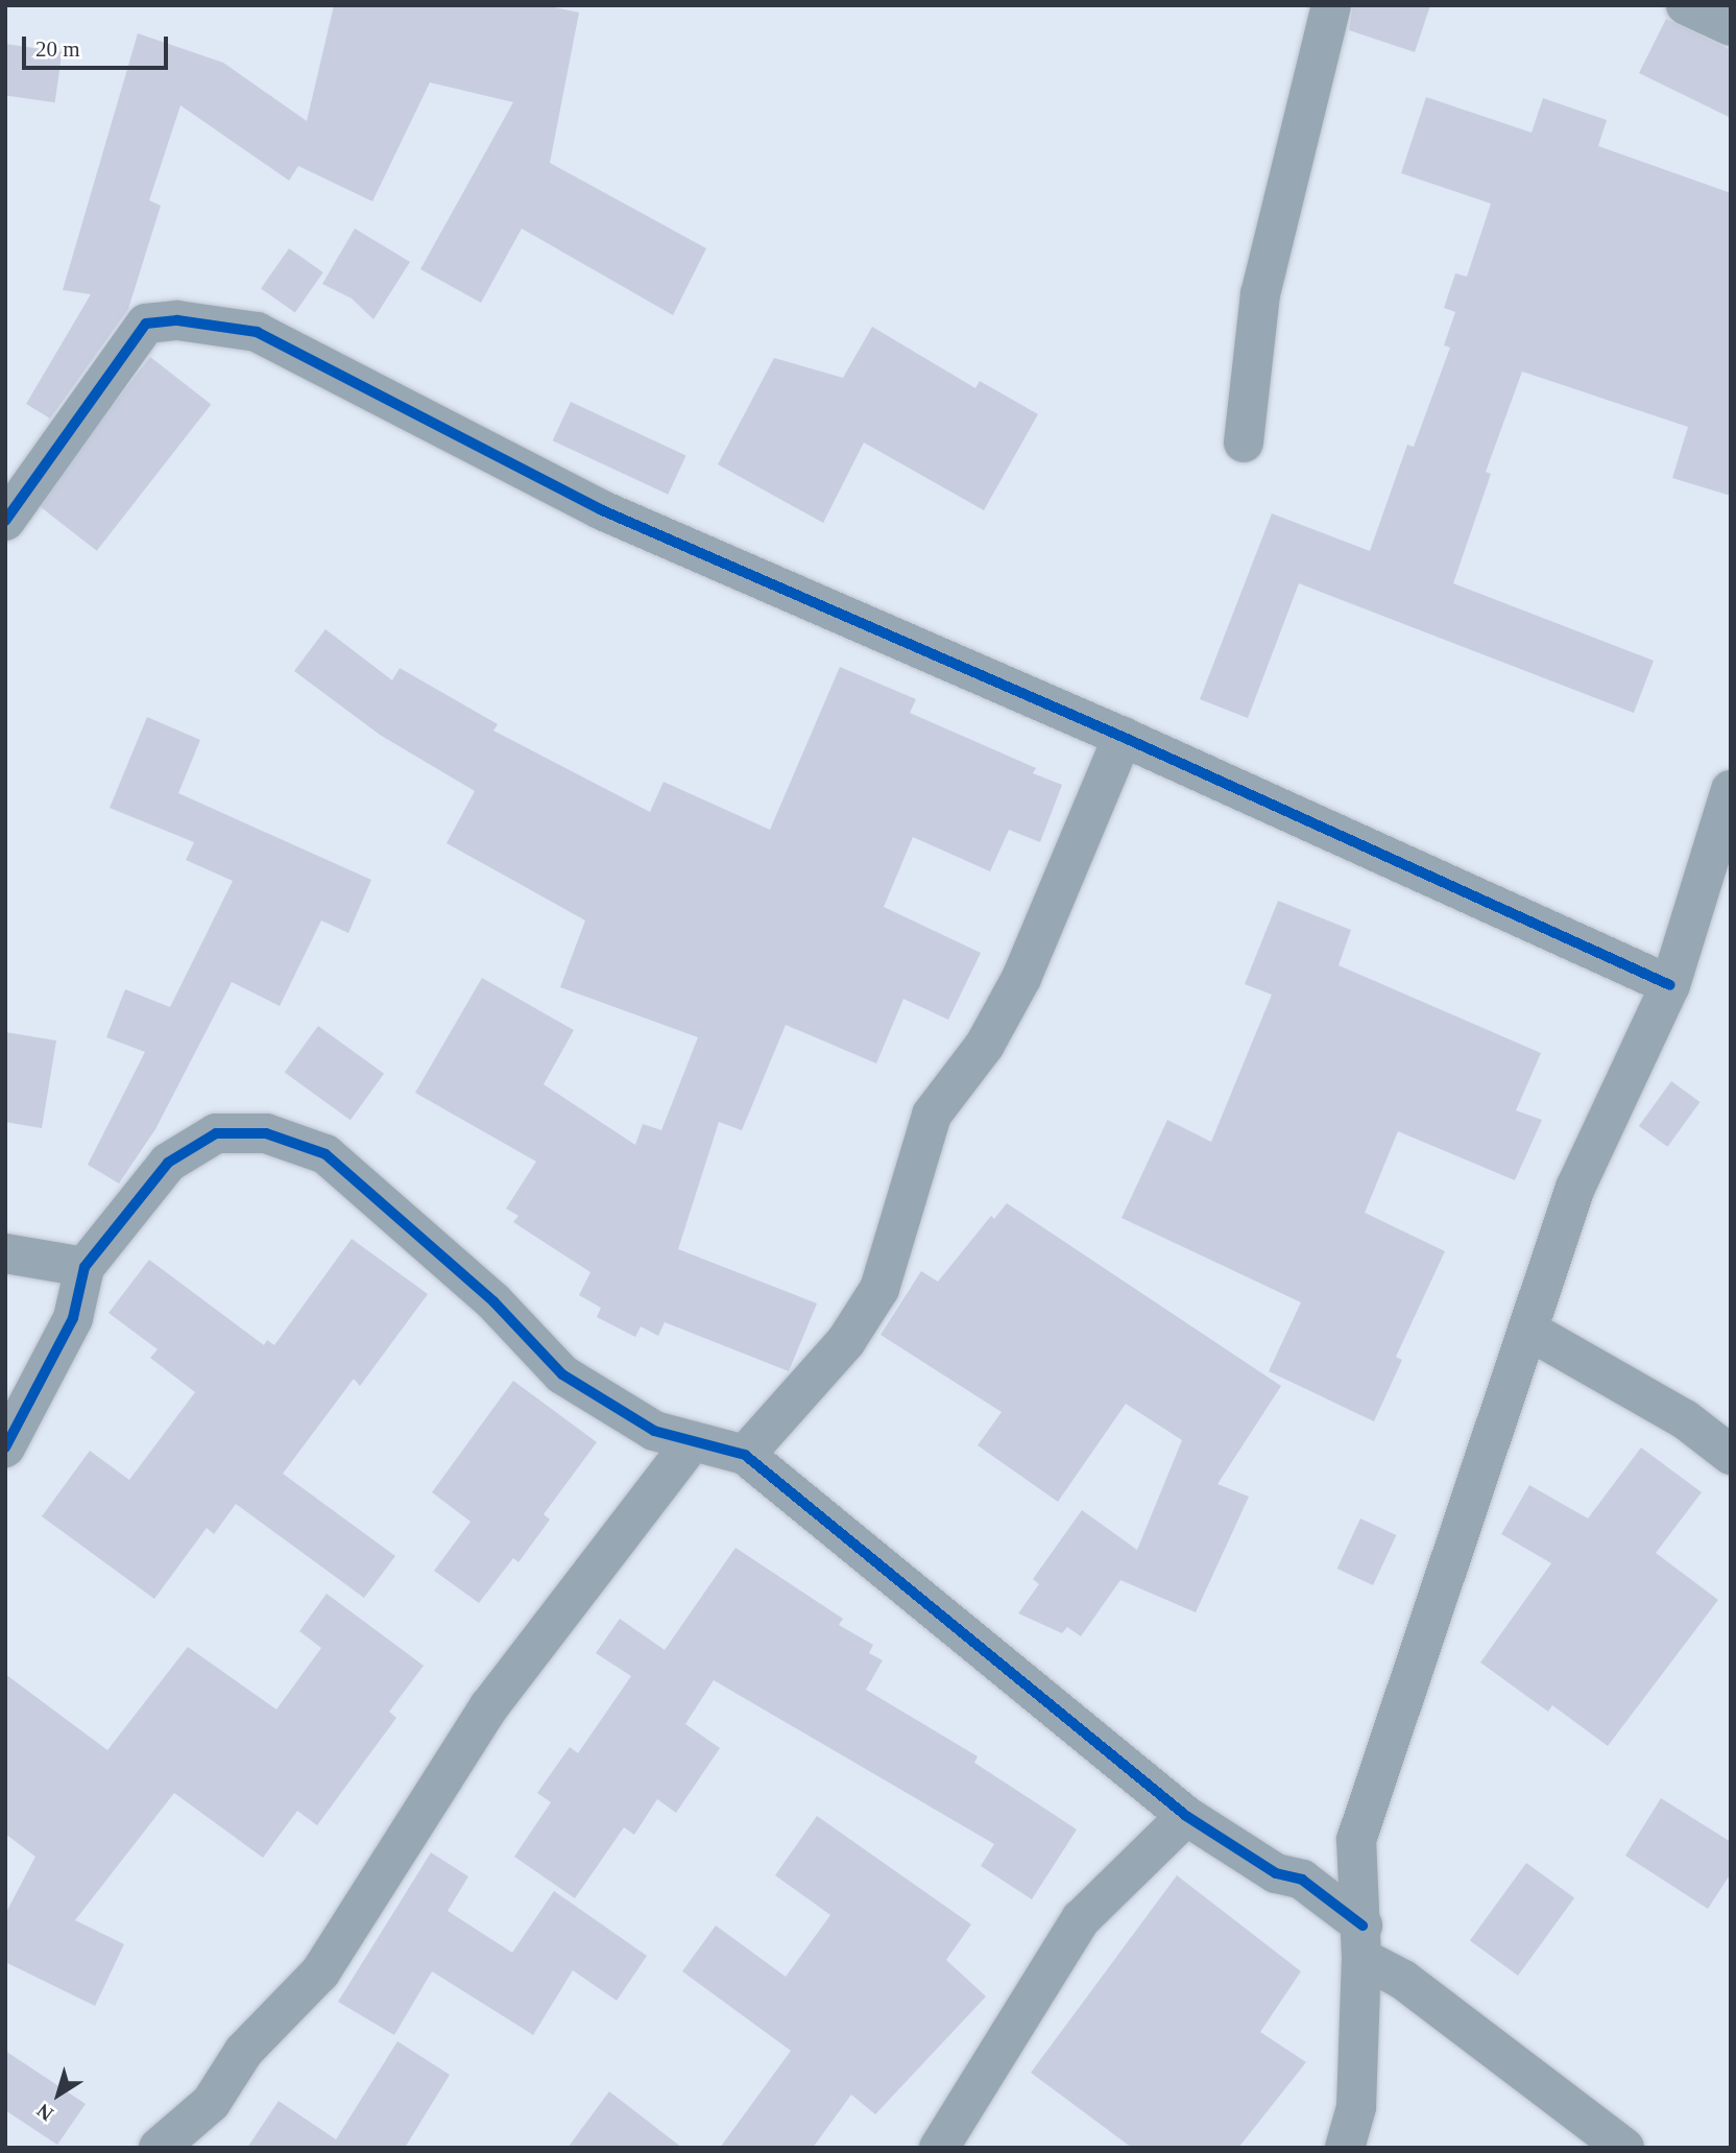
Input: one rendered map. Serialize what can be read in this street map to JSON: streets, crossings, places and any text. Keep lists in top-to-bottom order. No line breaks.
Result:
{"scale_bar":"20 m","north":"bottom left"}
